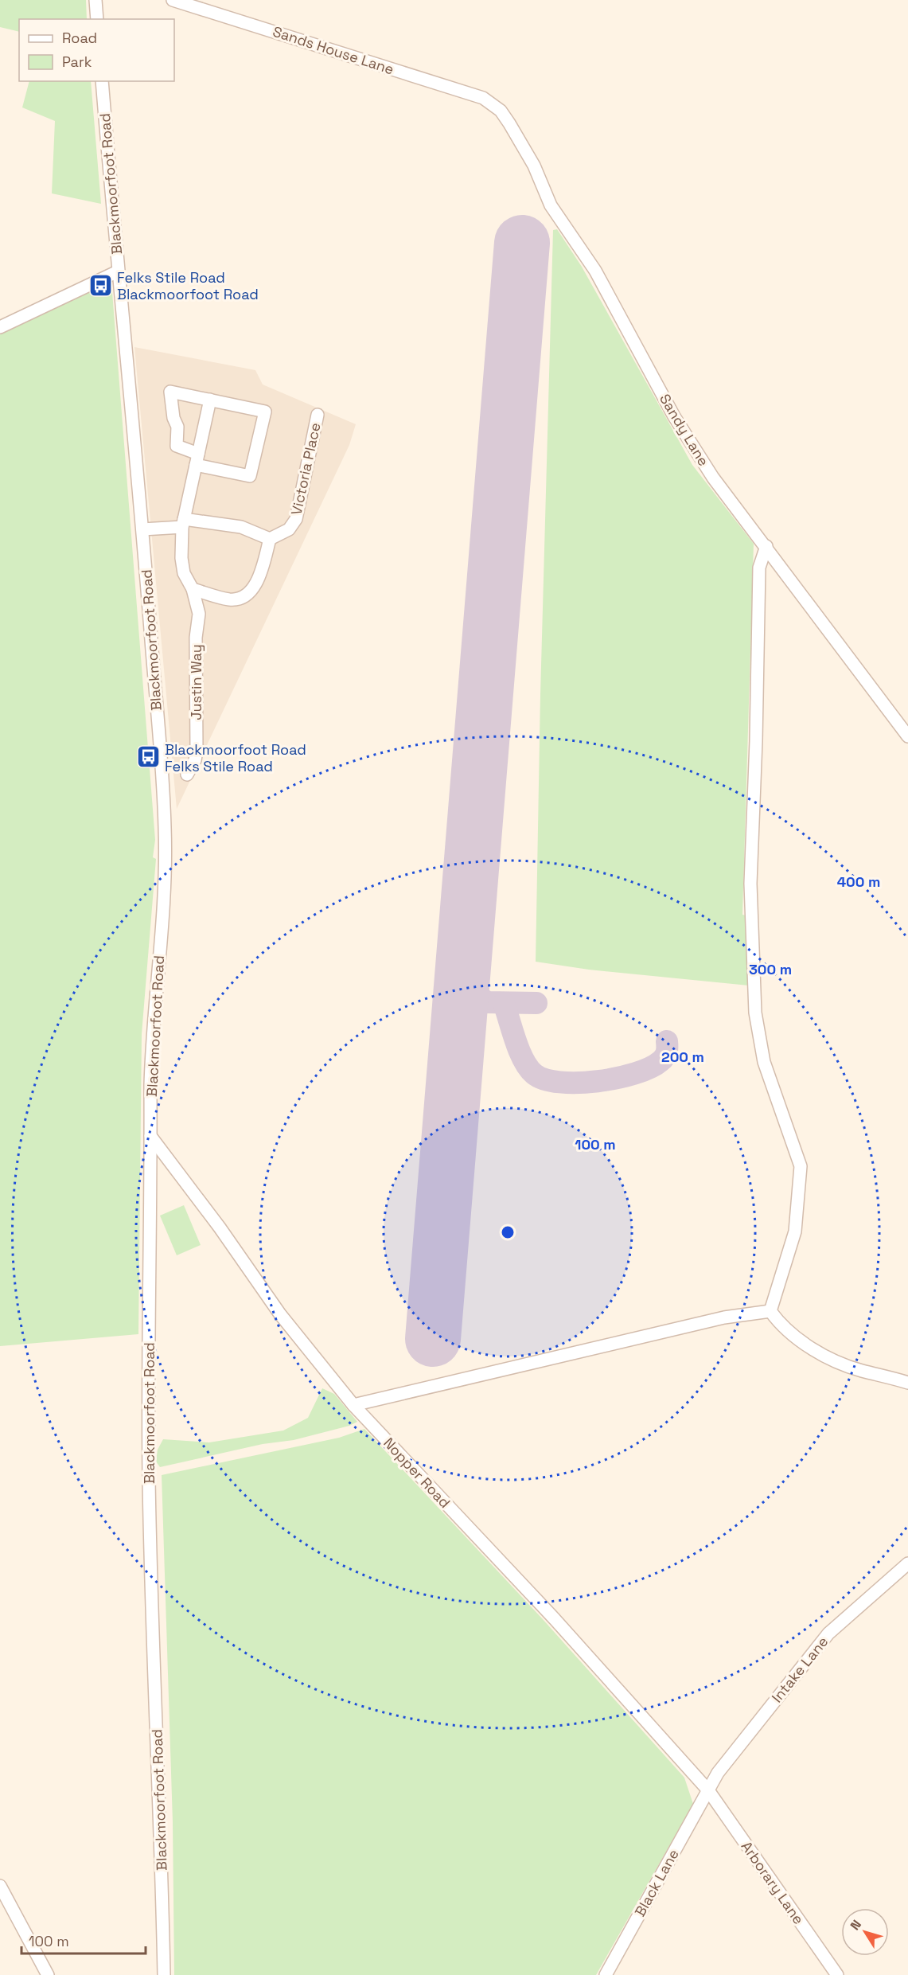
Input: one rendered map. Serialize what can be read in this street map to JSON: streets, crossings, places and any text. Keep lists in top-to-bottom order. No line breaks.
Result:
{"streets":{"street":["Sands House Lane","Blackmoorfoot Road","Sandy Lane","Victoria Place","Justin Way","Nopper Road","Intake Lane","Black Lane","Arborary Lane"]},"crossings":[["Sands House Lane","Sandy Lane"],["Blackmoorfoot Road","Nopper Road"],["Victoria Place","Justin Way"],["Nopper Road","Intake Lane"],["Nopper Road","Black Lane"],["Nopper Road","Arborary Lane"],["Intake Lane","Black Lane"],["Intake Lane","Arborary Lane"],["Black Lane","Arborary Lane"]],"places":{"bus stop":["Felks Stile Road Blackmoorfoot Road","Blackmoorfoot Road Felks Stile Road"]},"legend":["Road","Park"],"scale_bar":"100 m","north":"top left","rings":["400 m","300 m","200 m","100 m"]}
